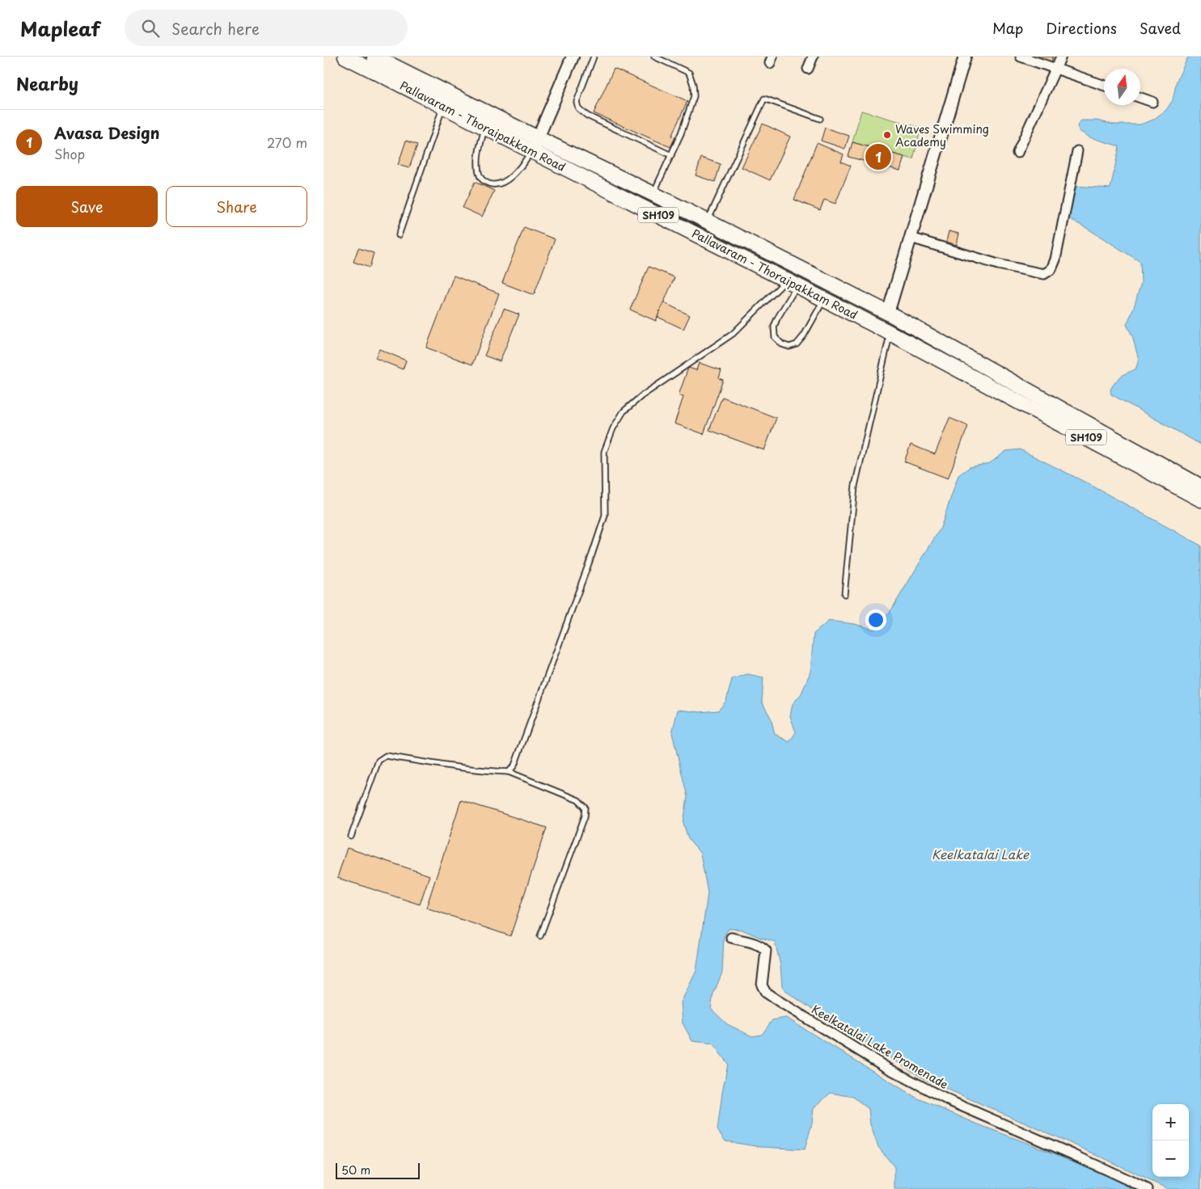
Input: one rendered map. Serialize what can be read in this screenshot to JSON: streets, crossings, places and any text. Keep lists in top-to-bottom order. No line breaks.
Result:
{"streets":{"main road":["Pallavaram - Thoraipakkam Road","SH109"],"street":["Keelkatalai Lake Promenade"]},"water":["Keelkatalai Lake"],"places":["Waves Swimming Academy"],"scale_bar":"50 m","north":"top","page":{"header":"Mapleaf","search":"Search here","nav":["Map","Directions","Saved"],"heading":"Nearby","list":[{"mark":"1","name":"Avasa Design","note":"Shop","value":"270 m"}],"pins":"1","buttons":["Save","Share"],"map_buttons":["+","−"],"scale":"50 m"}}
